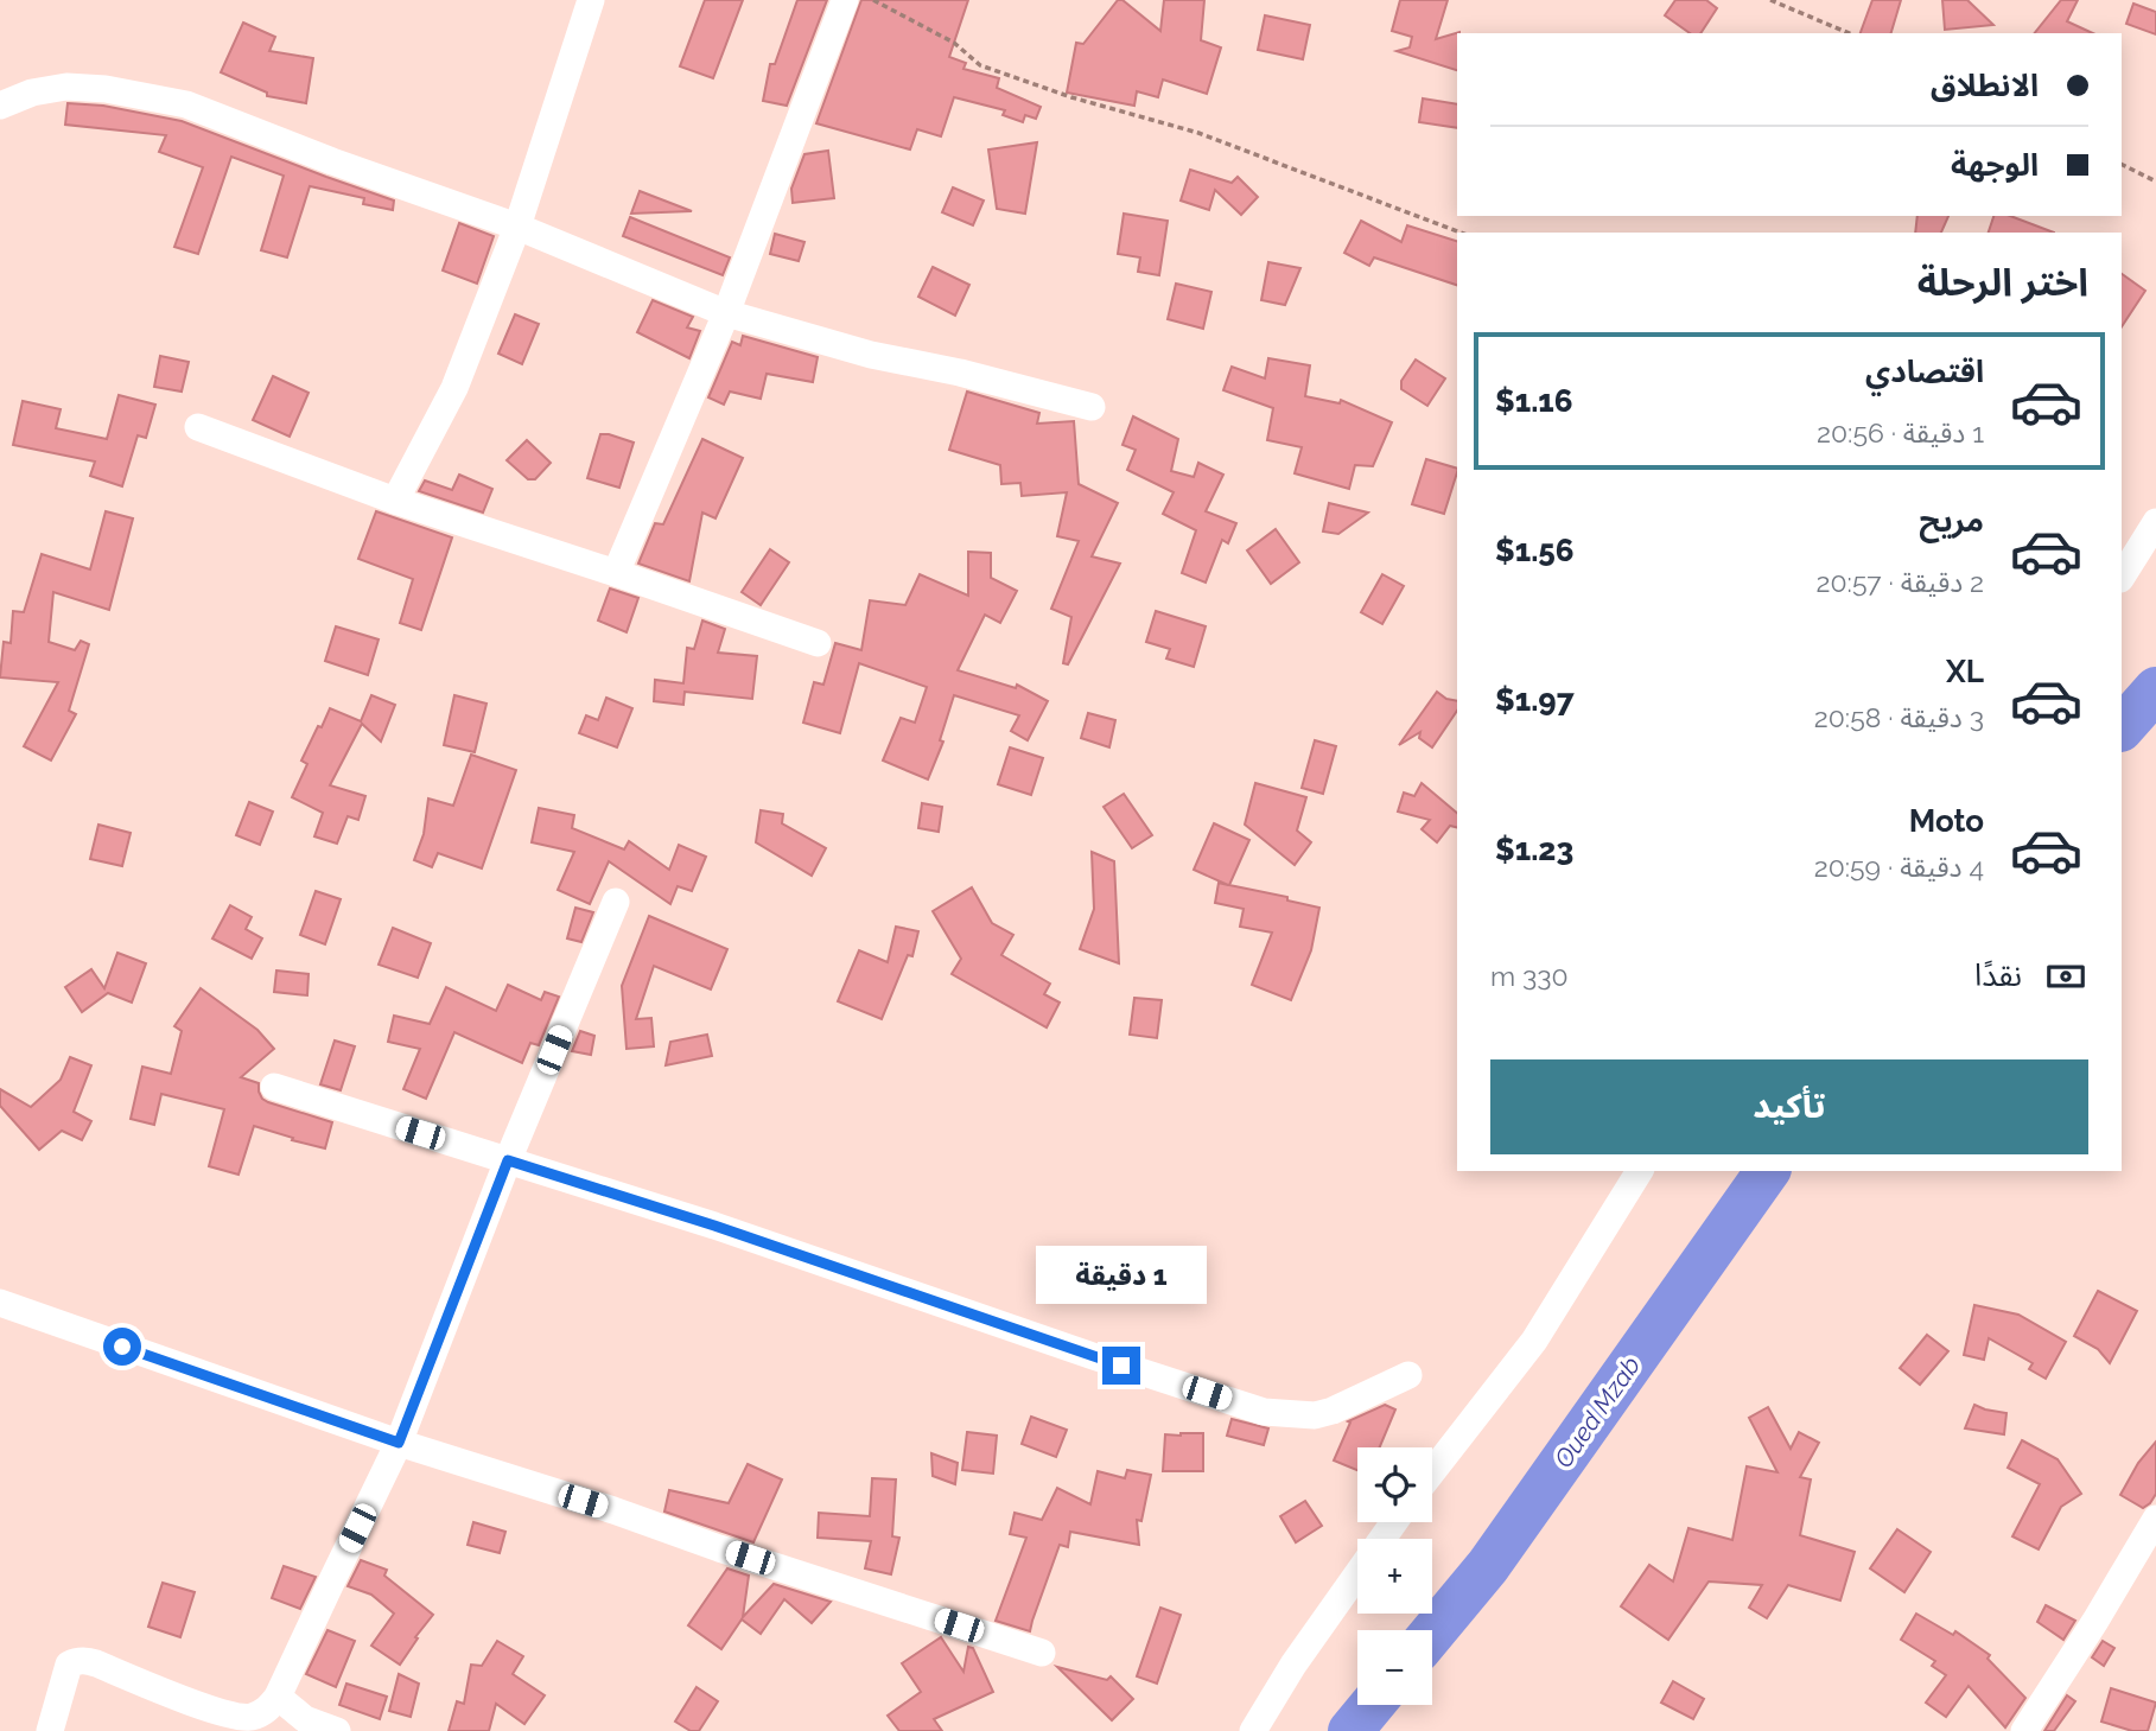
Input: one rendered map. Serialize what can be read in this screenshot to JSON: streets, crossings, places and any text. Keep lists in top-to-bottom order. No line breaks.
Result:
{"water":["Oued Mzab"],"page":{"banner":["الانطلاق","الوجهة"],"heading":"اختر الرحلة","list":[{"name":"اقتصادي","note":"1 دقيقة · 20:56","value":"$1.16"},{"name":"مريح","note":"2 دقيقة · 20:57","value":"$1.56"},{"name":"XL","note":"3 دقيقة · 20:58","value":"$1.97"},{"name":"Moto","note":"4 دقيقة · 20:59","value":"$1.23"}],"pay":["نقدًا","330 m"],"buttons":"تأكيد","bubble":"1 دقيقة","map_buttons":["+","−"]}}
